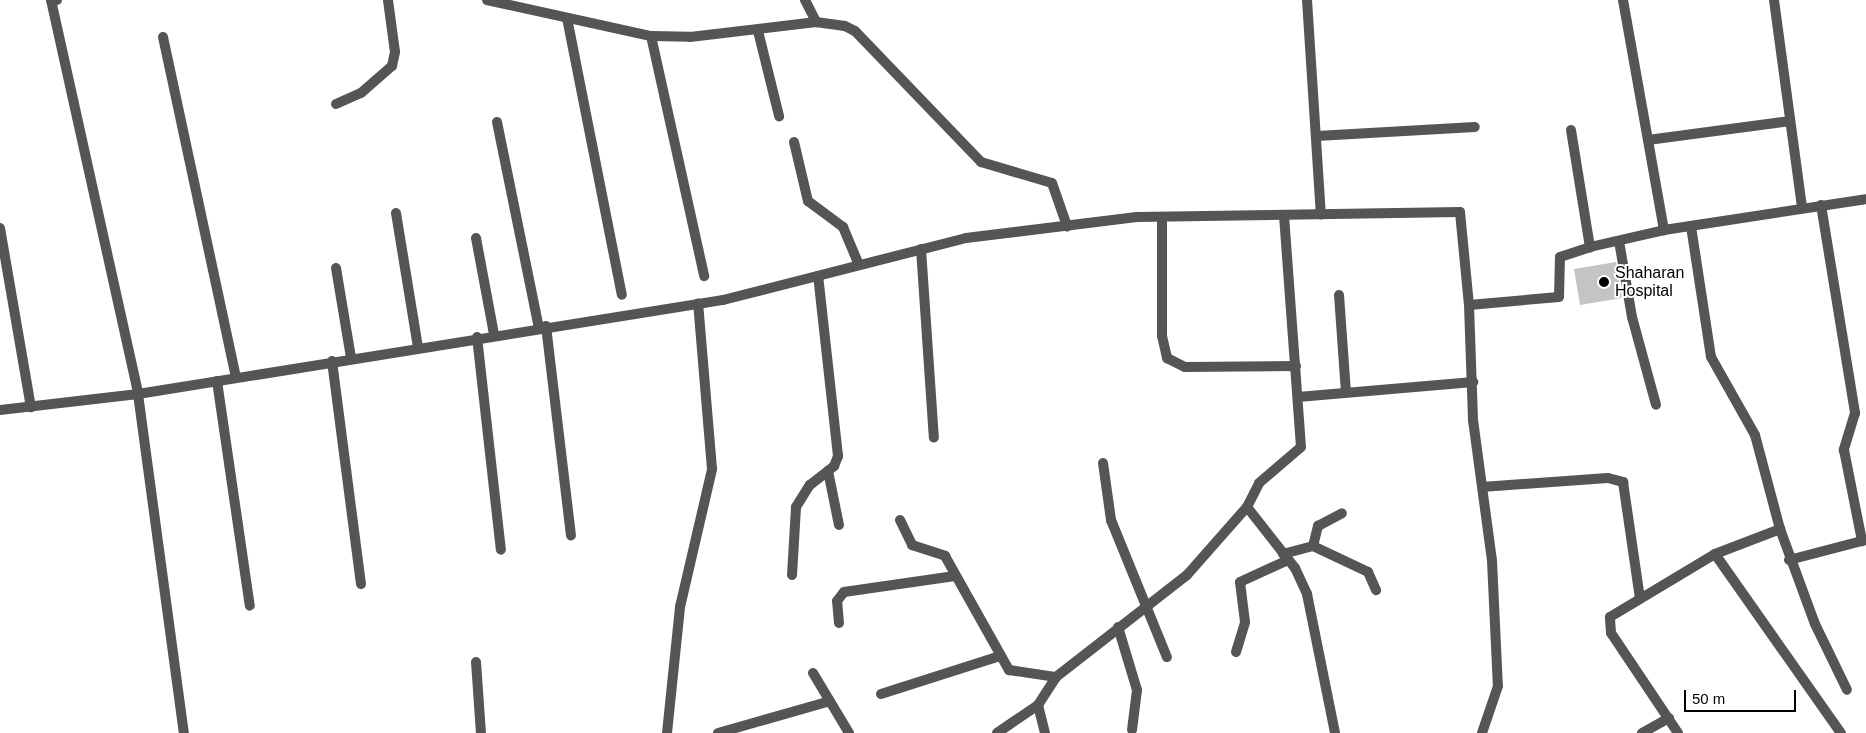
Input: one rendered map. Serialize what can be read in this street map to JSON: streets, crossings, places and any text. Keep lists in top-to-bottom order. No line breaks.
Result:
{"places":["Shaharan Hospital"],"scale_bar":"50 m"}
